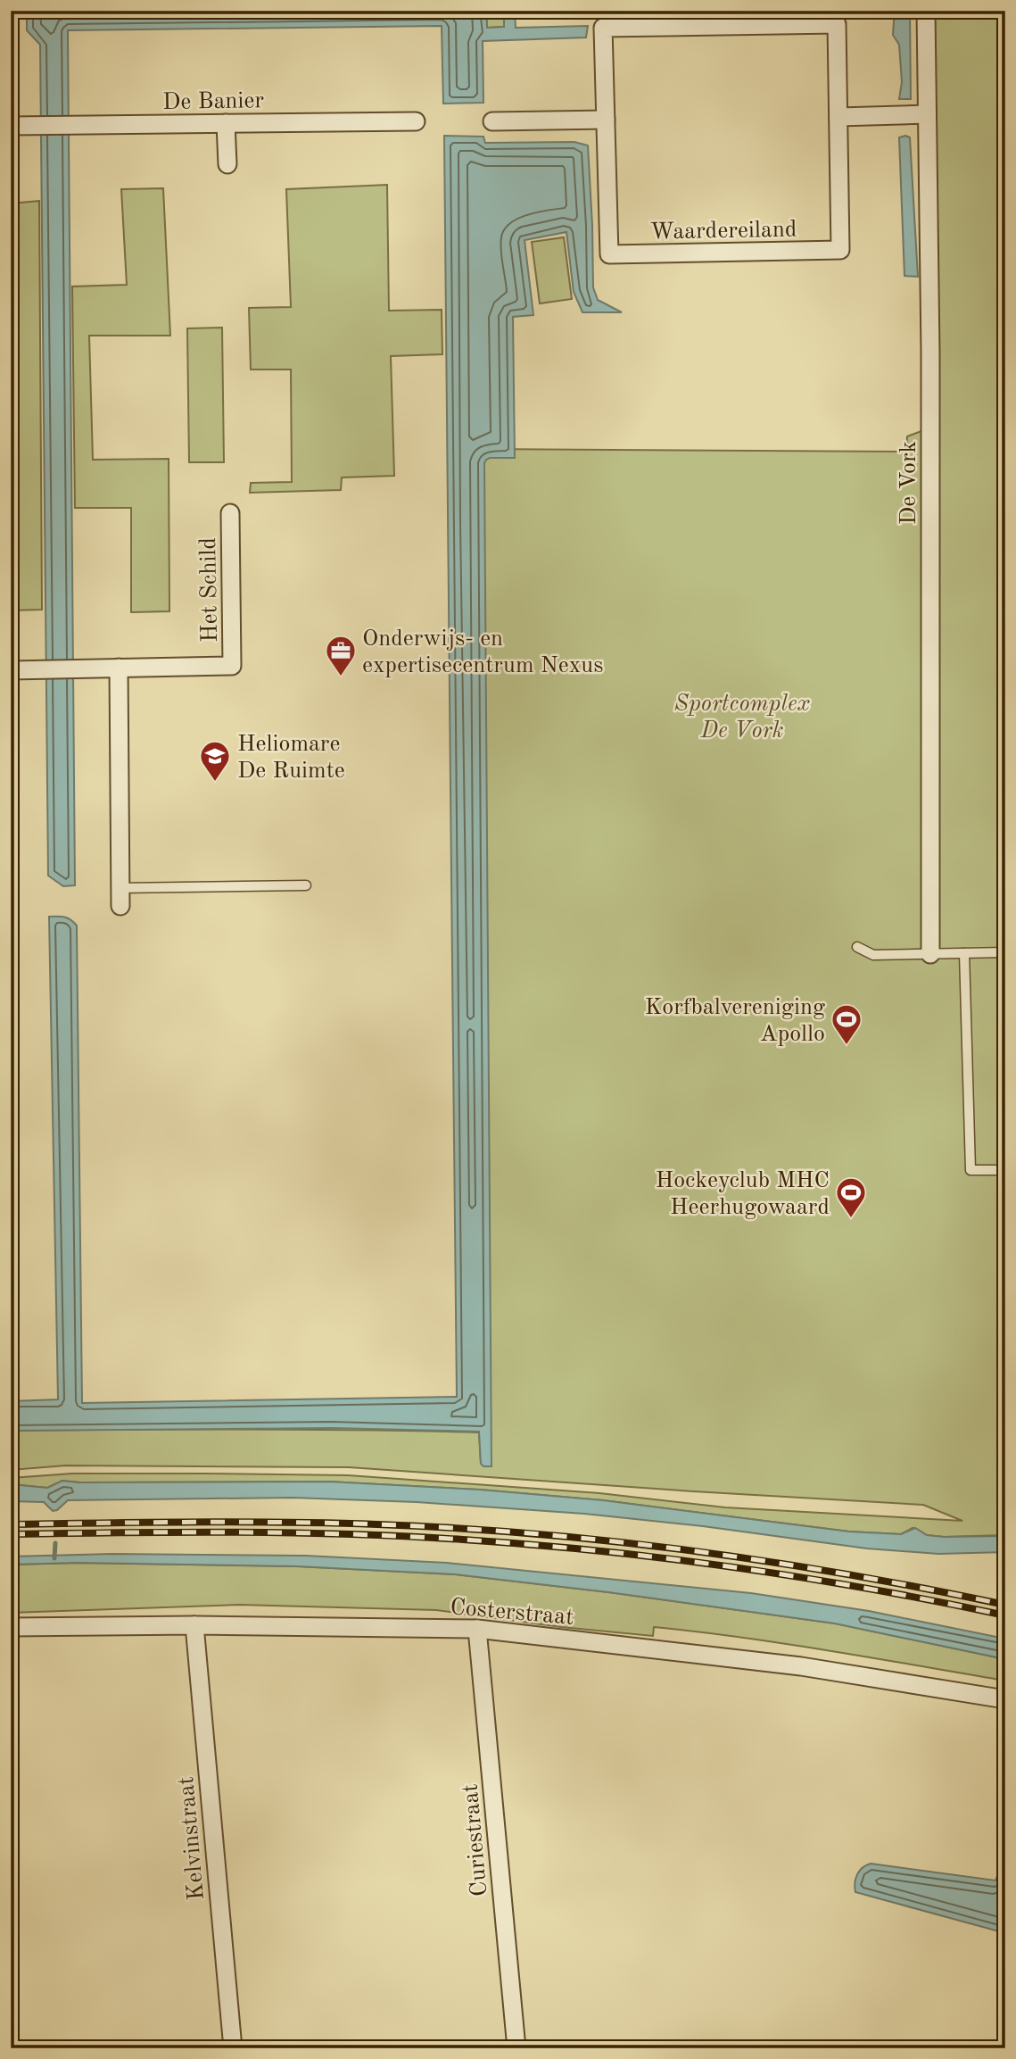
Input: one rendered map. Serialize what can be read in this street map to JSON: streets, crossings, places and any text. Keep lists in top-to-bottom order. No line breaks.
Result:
{"streets":{"street":["De Banier","Waardereiland","De Vork","Het Schild","Costerstraat","Kelvinstraat","Curiestraat"]},"crossings":[["Costerstraat","Kelvinstraat"],["Costerstraat","Curiestraat"]],"parks":["Sportcomplex De Vork"],"places":{"office":["Onderwijs- en expertisecentrum Nexus"],"school or university":["Heliomare De Ruimte"],"sports":["Korfbalvereniging Apollo","Hockeyclub MHC Heerhugowaard"]}}
